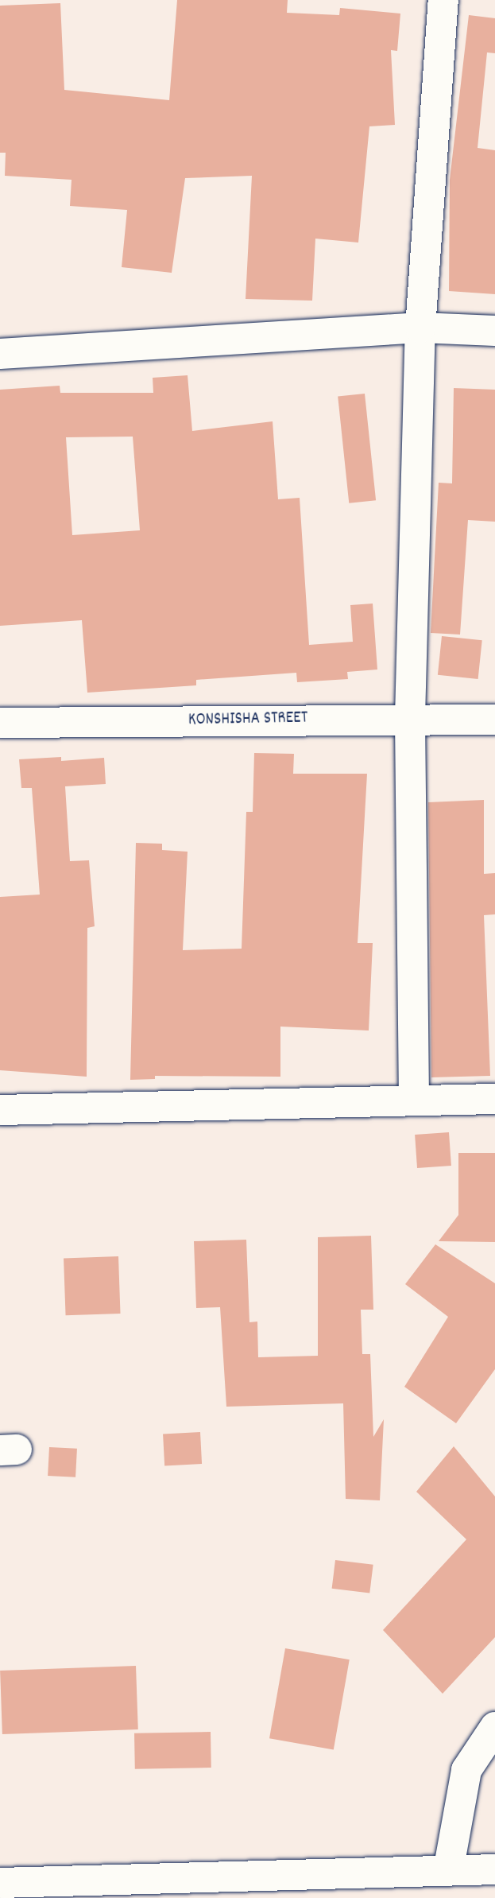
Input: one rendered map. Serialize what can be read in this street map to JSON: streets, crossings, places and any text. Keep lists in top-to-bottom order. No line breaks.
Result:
{"streets":{"street":["KONSHISHA STREET"]}}
